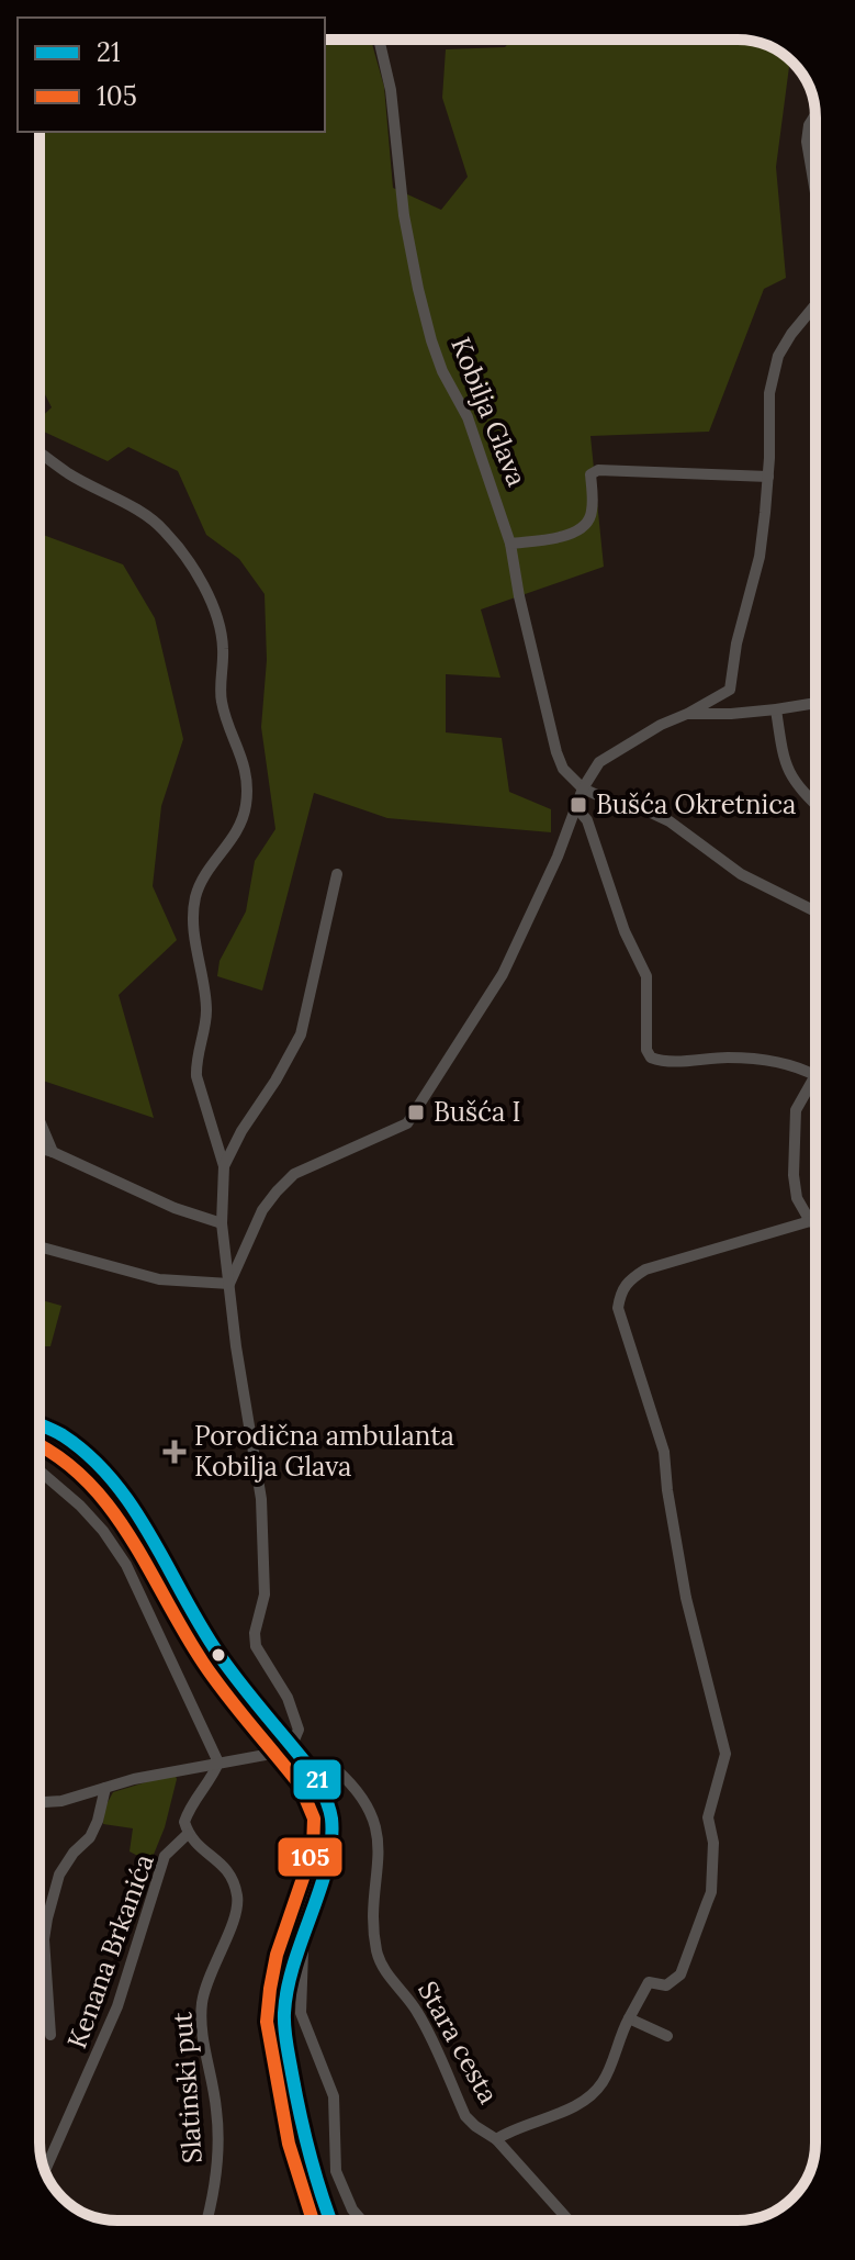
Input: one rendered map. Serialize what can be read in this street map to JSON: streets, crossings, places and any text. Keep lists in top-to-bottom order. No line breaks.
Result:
{"streets":{"street":["Kobilja Glava","Kenana Brkanića","Stara cesta","Slatinski put"]},"crossings":[["Kenana Brkanića","Slatinski put"]],"places":{"transit":["Bušća Okretnica","Bušća I"],"health":["Porodična ambulanta Kobilja Glava"]},"lines":["transit line 21","transit line 105"],"legend":["21","105"]}
